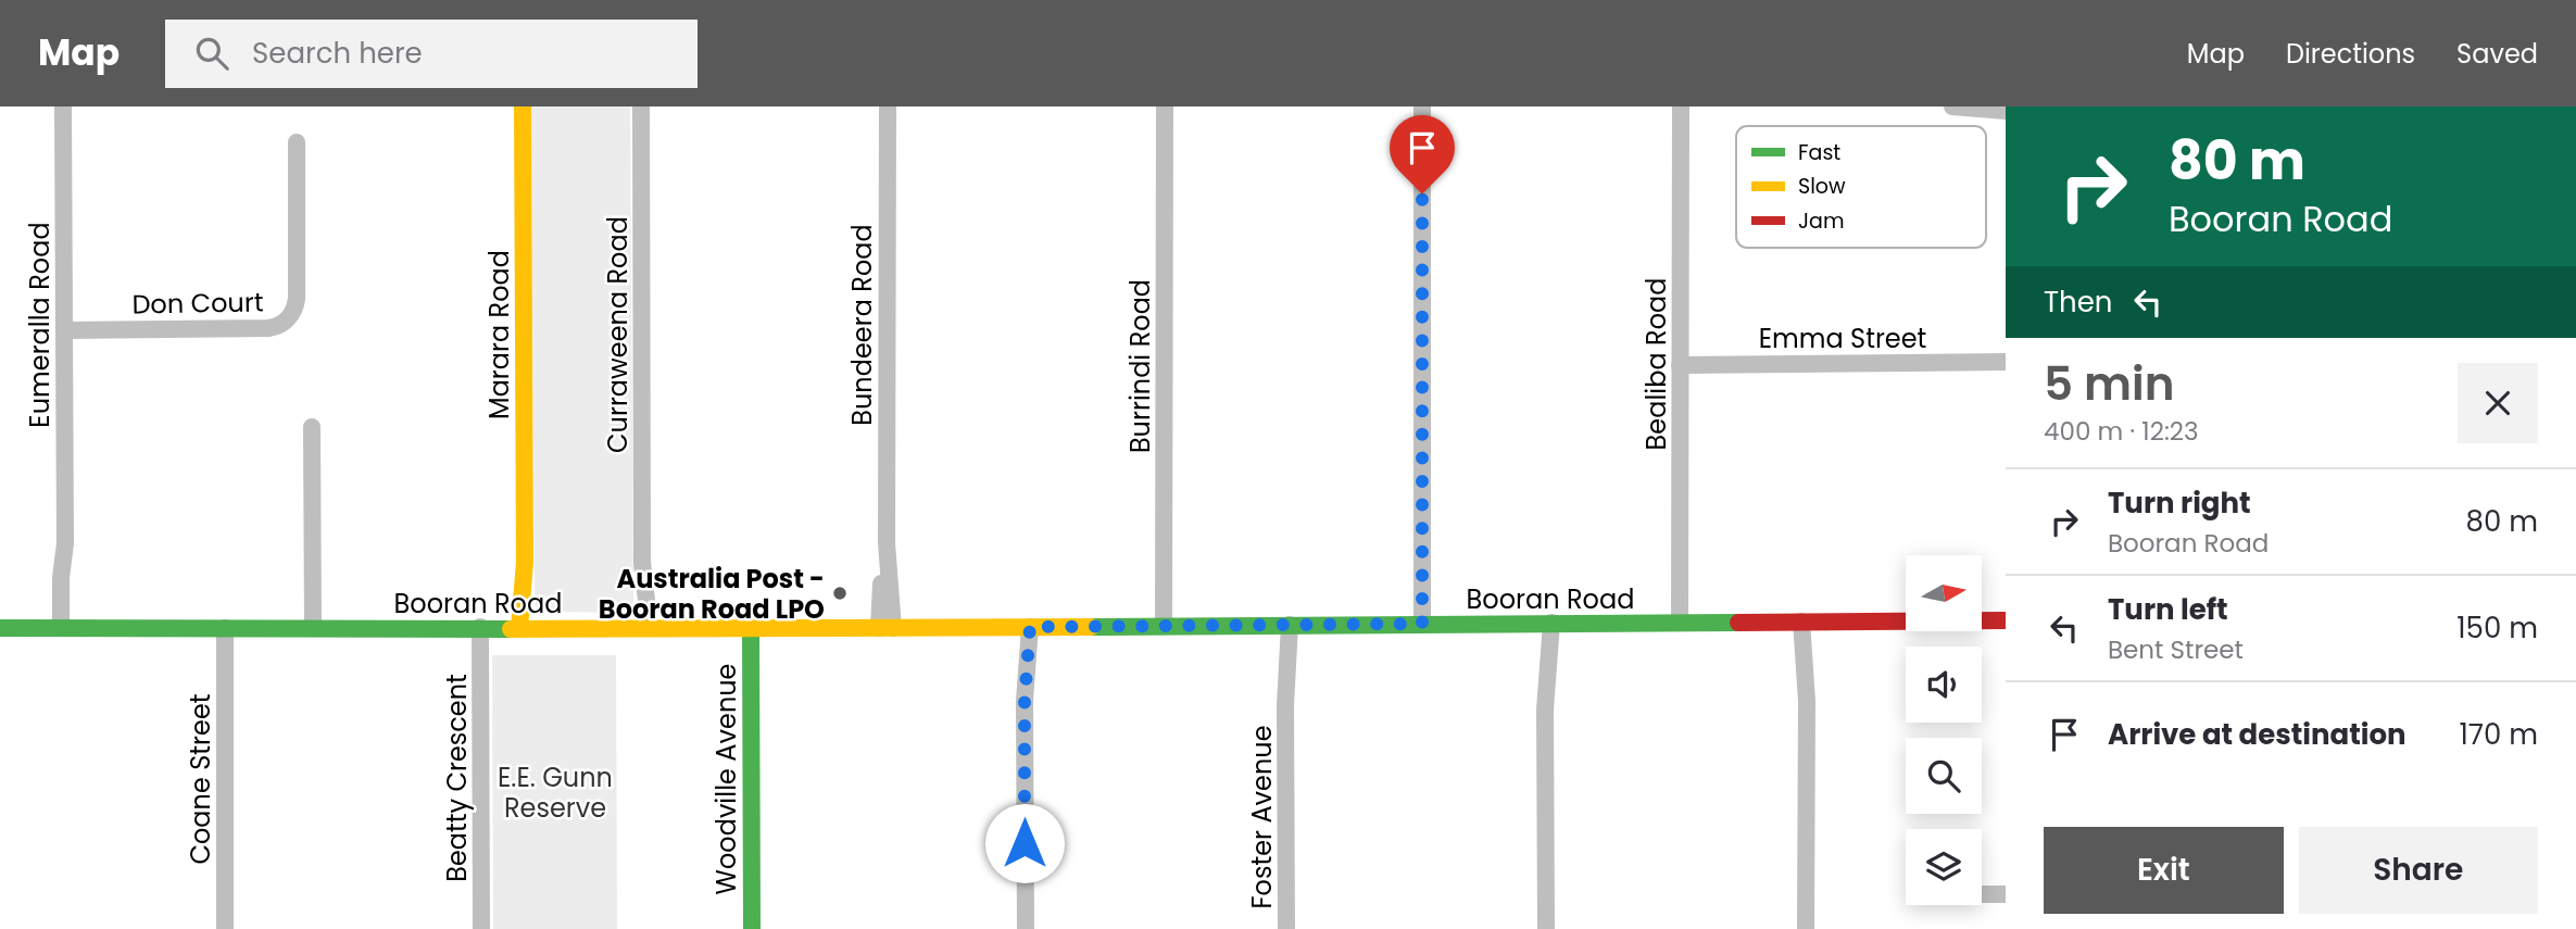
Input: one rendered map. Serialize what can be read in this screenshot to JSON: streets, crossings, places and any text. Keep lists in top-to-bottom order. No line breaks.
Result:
{"streets":{"street":["Don Court","Eumeralla Road","Bundeera Road","Marara Road","Curraweena Road","Emma Street","Bealiba Road","Burrindi Road","Booran Road","Beatty Crescent","Coane Street","Woodville Avenue","Foster Avenue"]},"crossings":[["Don Court","Eumeralla Road"],["Eumeralla Road","Booran Road"],["Bundeera Road","Booran Road"],["Marara Road","Booran Road"],["Curraweena Road","Booran Road"],["Emma Street","Bealiba Road"],["Bealiba Road","Booran Road"],["Burrindi Road","Booran Road"],["Booran Road","Beatty Crescent"],["Booran Road","Coane Street"],["Booran Road","Woodville Avenue"],["Booran Road","Foster Avenue"]],"parks":["E.E. Gunn Reserve"],"places":["Australia Post - Booran Road LPO"],"legend":["Fast","Slow","Jam"],"north":"right","page":{"header":"Map","search":"Search here","nav":["Map","Directions","Saved"],"turn":["80 m","Booran Road"],"then":"Then","heading":["5 min","400 m · 12:23"],"list":[{"name":"Turn right","note":"Booran Road","value":"80 m"},{"name":"Turn left","note":"Bent Street","value":"150 m"},{"name":"Arrive at destination","value":"170 m"}],"buttons":["Exit","Share"]}}
